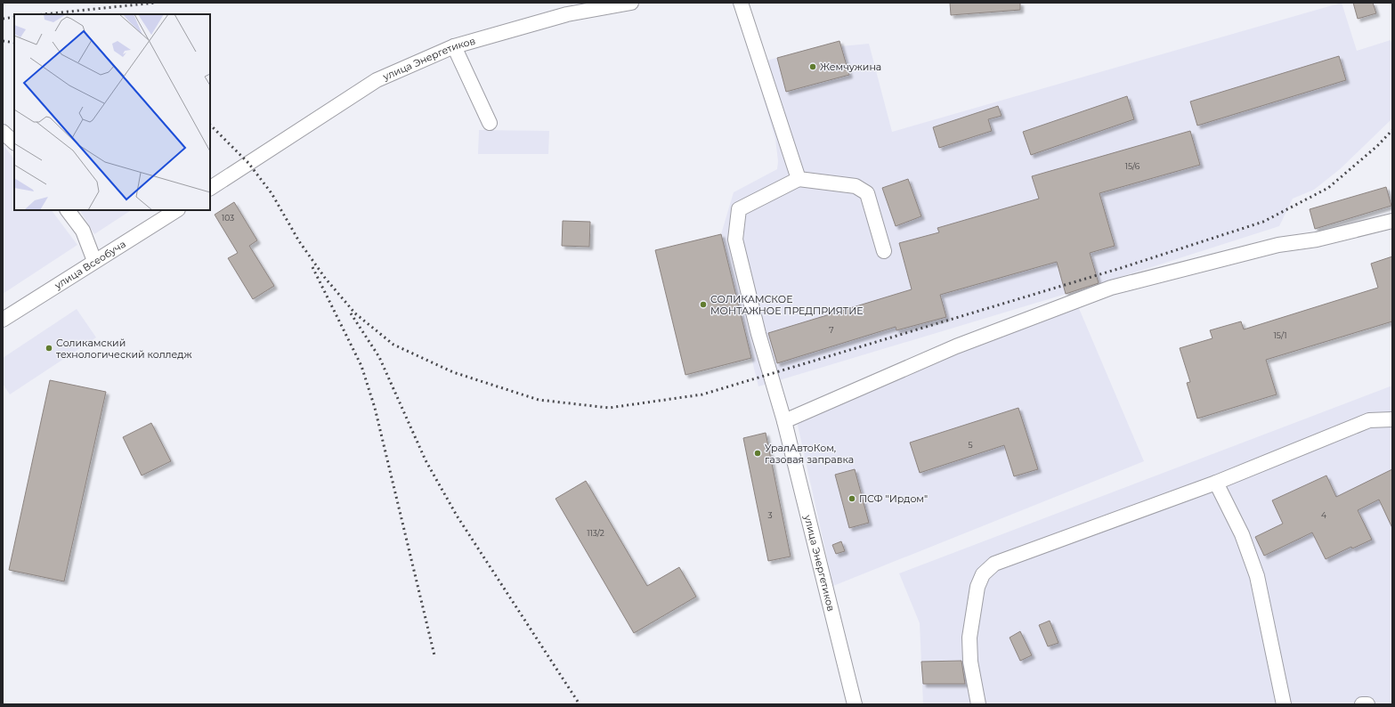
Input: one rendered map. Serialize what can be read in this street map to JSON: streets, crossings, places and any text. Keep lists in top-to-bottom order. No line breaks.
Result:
{"streets":{"street":["улица Энергетиков","улица Всеобуча"]},"places":["Жемчужина","СОЛИКАМСКОЕ МОНТАЖНОЕ ПРЕДПРИЯТИЕ","Соликамский технологический колледж","УралАвтоКом, газовая заправка","ПСФ \"Ирдом\""],"house_numbers":["15/6","103","7","15/1","5","3","4","113/2"]}
